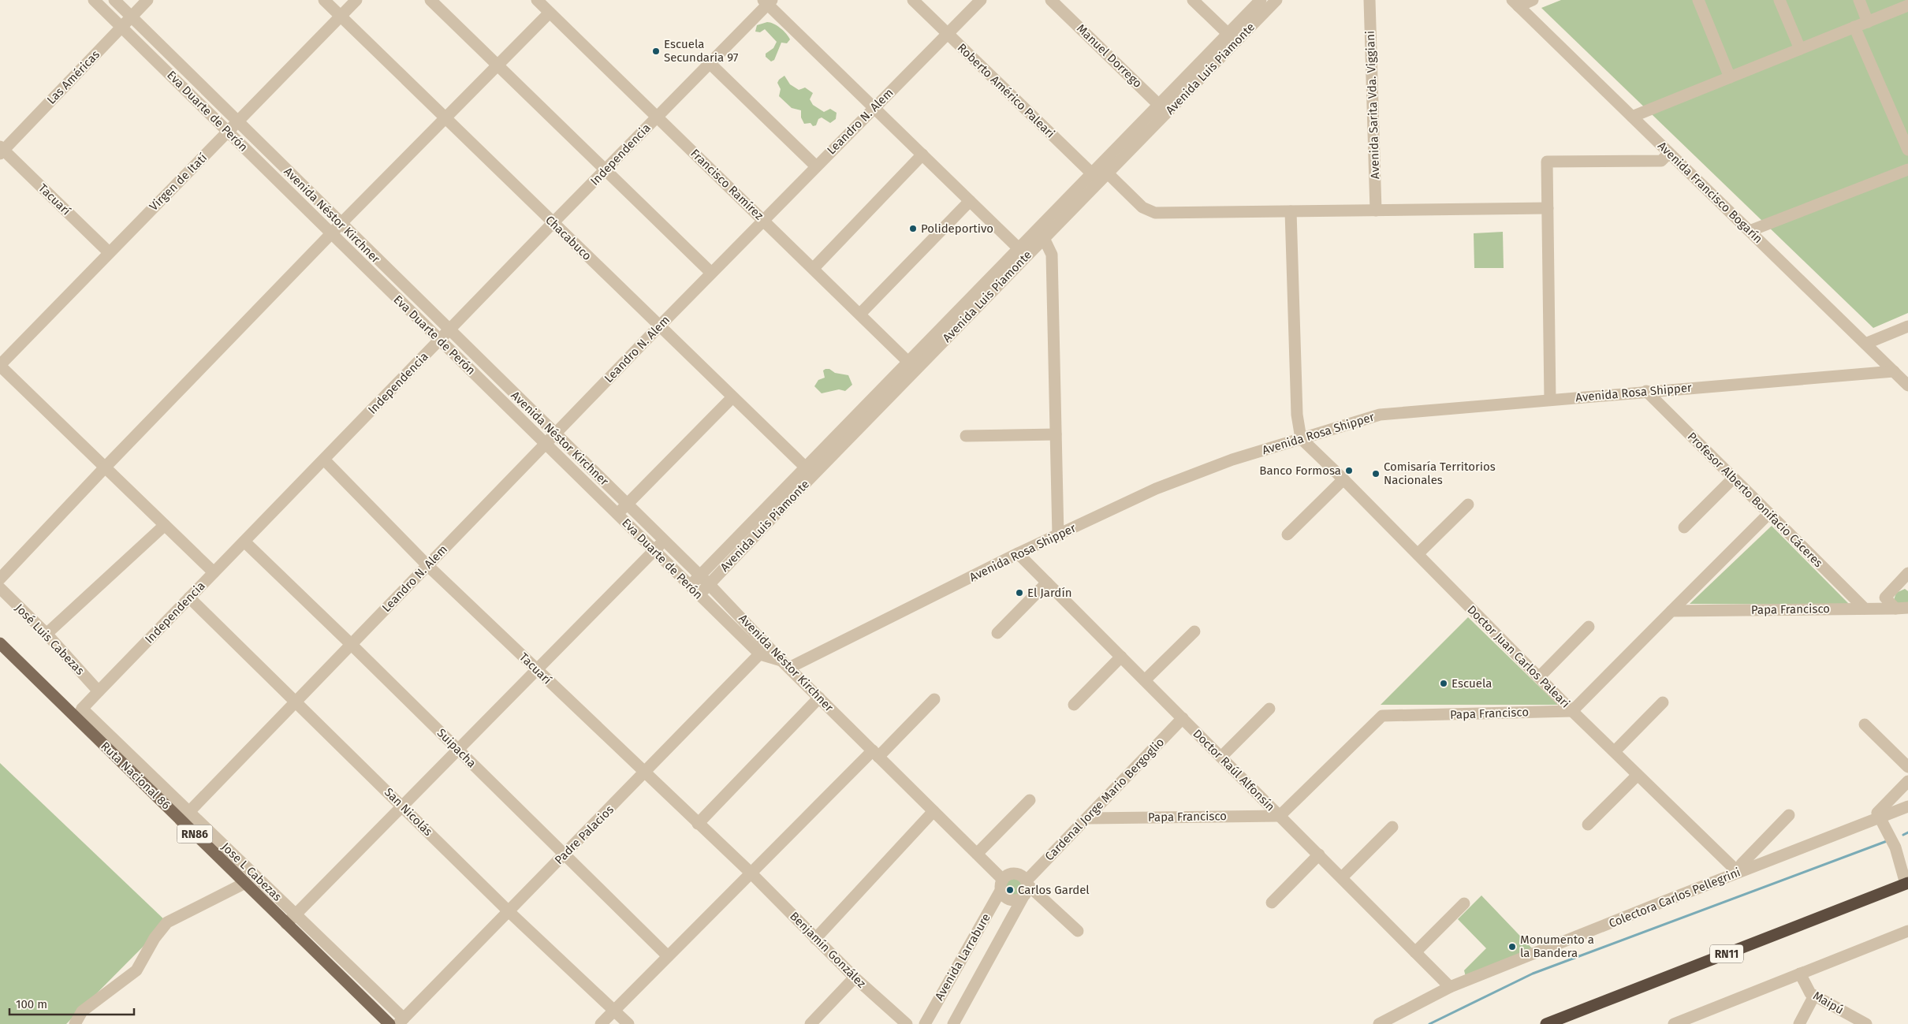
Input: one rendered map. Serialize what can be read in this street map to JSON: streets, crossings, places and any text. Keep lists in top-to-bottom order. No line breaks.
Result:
{"streets":{"highway":["RN11"],"main road":["Ruta Nacional 86","RN86"],"street":["Manuel Dorrego","Avenida Luis Piamonte","Las Américas","Roberto Américo Paleari","Avenida Sarita Vda. Viggiani","Eva Duarte de Perón","Leandro N. Alem","Independencia","Virgen de Itatí","Francisco Ramírez","Avenida Francisco Bogarín","Tacuarí","Avenida Néstor Kirchner","Chacabuco","Avenida Rosa Shipper","Profesor Alberto Bonifacio Cáceres","Papa Francisco","José Luis Cabezas","Doctor Juan Carlos Paleari","Suipacha","Doctor Raúl Alfonsín","Cardenal Jorge Mario Bergoglio","San Nicolás","Padre Palacios","Jose L Cabezas","Colectora Carlos Pellegrini","Benjamín González","Avenida Larrabure","Maipú"]},"crossings":[["Manuel Dorrego","Avenida Luis Piamonte"],["Avenida Luis Piamonte","Roberto Américo Paleari"],["Avenida Luis Piamonte","Eva Duarte de Perón"],["Avenida Luis Piamonte","Francisco Ramírez"],["Avenida Luis Piamonte","Avenida Néstor Kirchner"],["Avenida Luis Piamonte","Chacabuco"],["Las Américas","Eva Duarte de Perón"],["Las Américas","Tacuarí"],["Las Américas","Avenida Néstor Kirchner"],["Roberto Américo Paleari","Avenida Sarita Vda. Viggiani"],["Roberto Américo Paleari","Leandro N. Alem"],["Eva Duarte de Perón","Leandro N. Alem"],["Eva Duarte de Perón","Independencia"],["Eva Duarte de Perón","Virgen de Itatí"],["Eva Duarte de Perón","Avenida Néstor Kirchner"],["Eva Duarte de Perón","Avenida Rosa Shipper"],["Eva Duarte de Perón","Padre Palacios"],["Leandro N. Alem","Francisco Ramírez"],["Leandro N. Alem","Tacuarí"],["Leandro N. Alem","Avenida Néstor Kirchner"],["Leandro N. Alem","Chacabuco"],["Leandro N. Alem","Suipacha"],["Leandro N. Alem","Ruta Nacional 86"],["Leandro N. Alem","San Nicolás"],["Leandro N. Alem","Jose L Cabezas"],["Independencia","Francisco Ramírez"],["Independencia","Tacuarí"],["Independencia","Avenida Néstor Kirchner"],["Independencia","Chacabuco"],["Independencia","José Luis Cabezas"],["Independencia","Suipacha"],["Independencia","Ruta Nacional 86"],["Independencia","San Nicolás"],["Independencia","Jose L Cabezas"],["Virgen de Itatí","Tacuarí"],["Virgen de Itatí","Avenida Néstor Kirchner"],["Virgen de Itatí","Chacabuco"],["Avenida Francisco Bogarín","Avenida Rosa Shipper"],["Tacuarí","Padre Palacios"],["Tacuarí","Benjamín González"],["Avenida Néstor Kirchner","Avenida Rosa Shipper"],["Avenida Néstor Kirchner","Cardenal Jorge Mario Bergoglio"],["Avenida Néstor Kirchner","Padre Palacios"],["Avenida Néstor Kirchner","Avenida Larrabure"],["Avenida Rosa Shipper","Profesor Alberto Bonifacio Cáceres"],["Avenida Rosa Shipper","Doctor Juan Carlos Paleari"],["Avenida Rosa Shipper","Doctor Raúl Alfonsín"],["Profesor Alberto Bonifacio Cáceres","Papa Francisco"],["Papa Francisco","Doctor Juan Carlos Paleari"],["Papa Francisco","Doctor Raúl Alfonsín"],["Papa Francisco","Cardenal Jorge Mario Bergoglio"],["Doctor Juan Carlos Paleari","Colectora Carlos Pellegrini"],["Suipacha","Padre Palacios"],["Doctor Raúl Alfonsín","Cardenal Jorge Mario Bergoglio"],["Doctor Raúl Alfonsín","Colectora Carlos Pellegrini"],["Ruta Nacional 86","Jose L Cabezas"],["Cardenal Jorge Mario Bergoglio","Avenida Larrabure"],["San Nicolás","Padre Palacios"],["Padre Palacios","Jose L Cabezas"]],"places":["Escuela Secundaria 97","Polideportivo","Banco Formosa","Comisaría Territorios Nacionales","El Jardín","Escuela","Carlos Gardel","Monumento a la Bandera"],"scale_bar":"100 m"}
